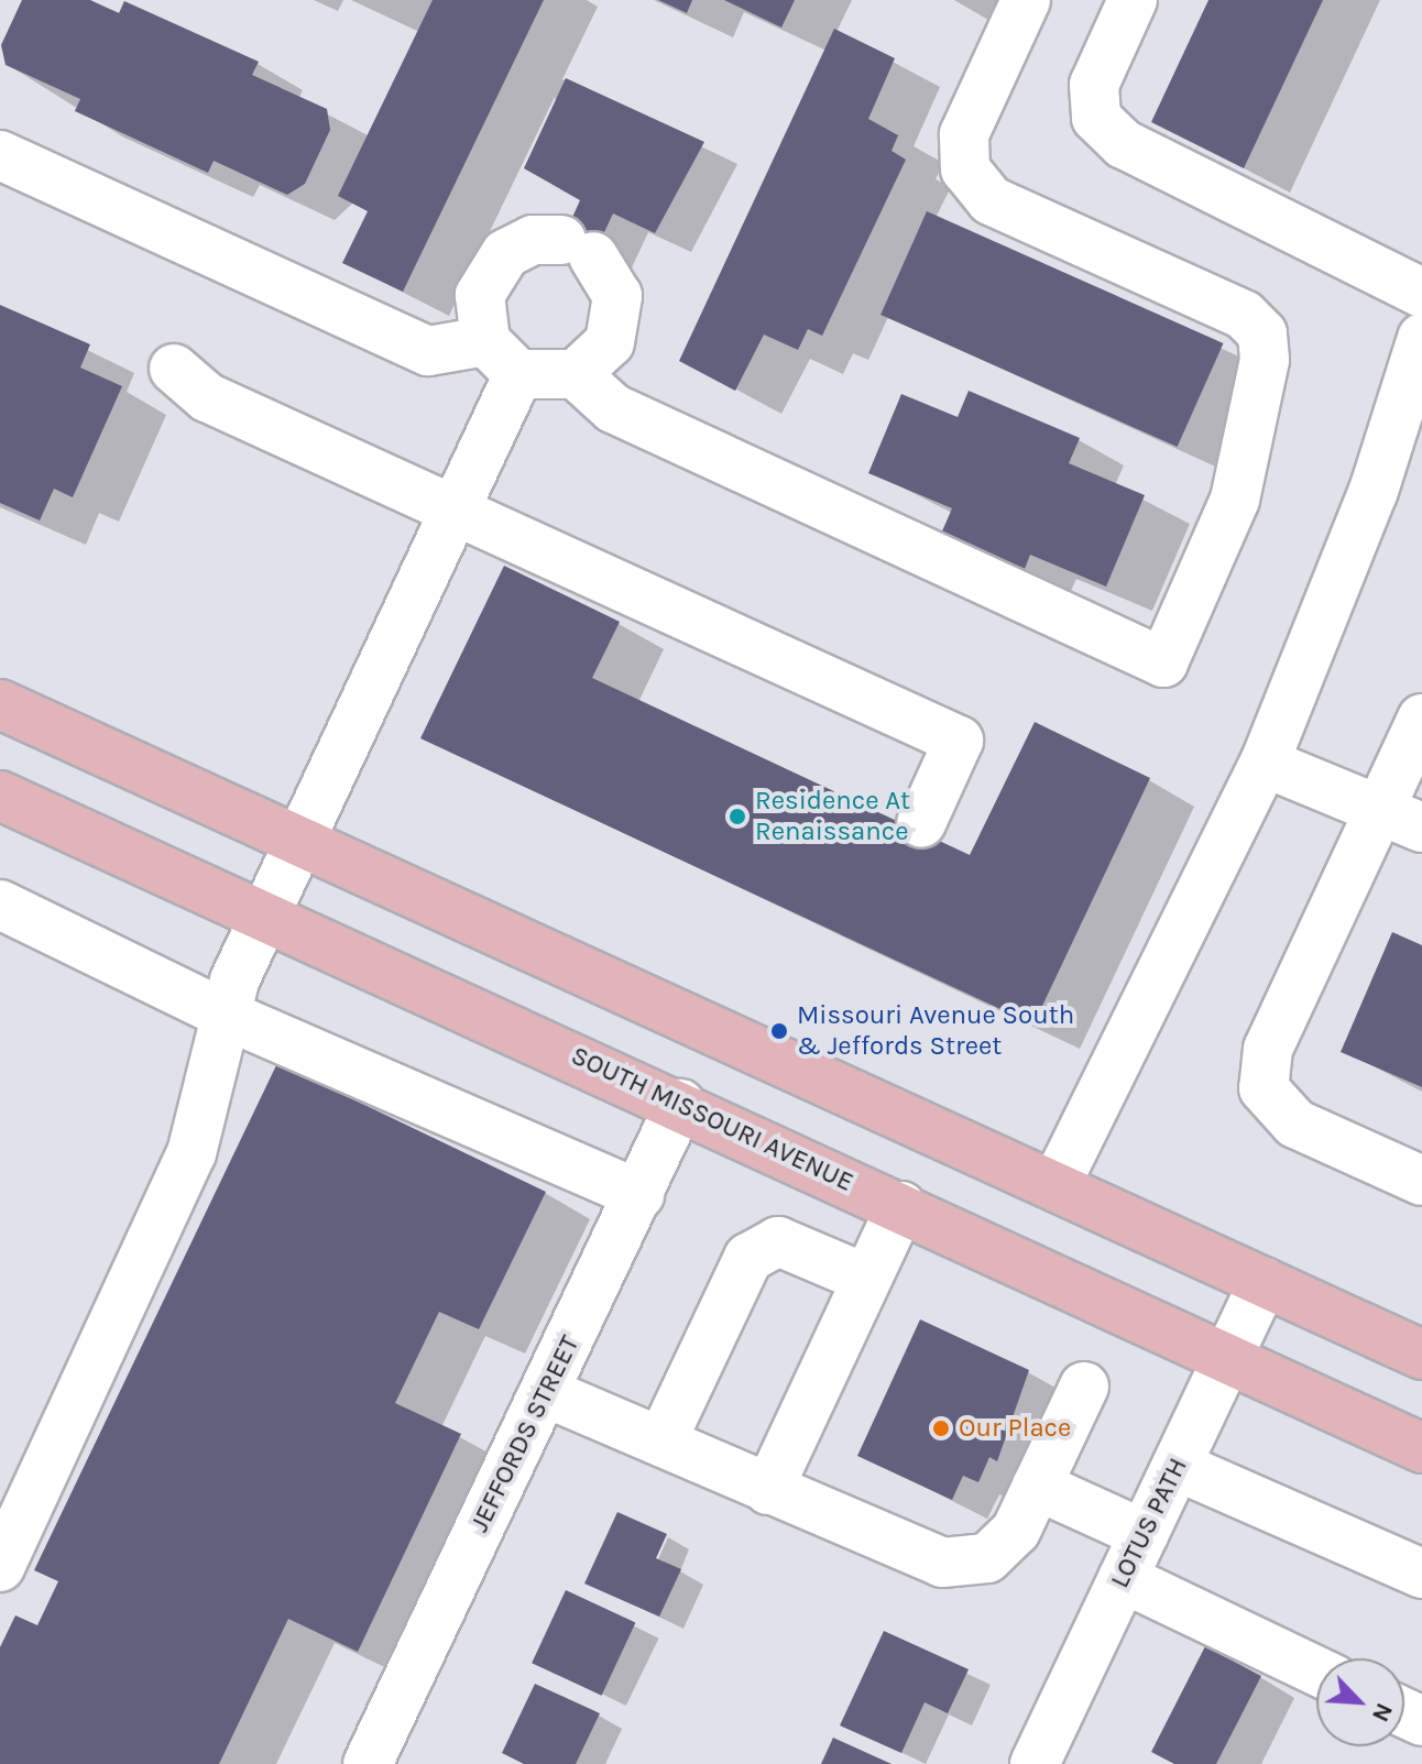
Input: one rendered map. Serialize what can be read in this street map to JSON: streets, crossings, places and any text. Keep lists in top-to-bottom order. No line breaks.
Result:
{"streets":{"main road":["SOUTH MISSOURI AVENUE"],"street":["JEFFORDS STREET","LOTUS PATH"]},"crossings":[["SOUTH MISSOURI AVENUE","JEFFORDS STREET"],["SOUTH MISSOURI AVENUE","LOTUS PATH"]],"places":["Residence At Renaissance","Missouri Avenue South & Jeffords Street","Our Place"],"north":"bottom right"}
